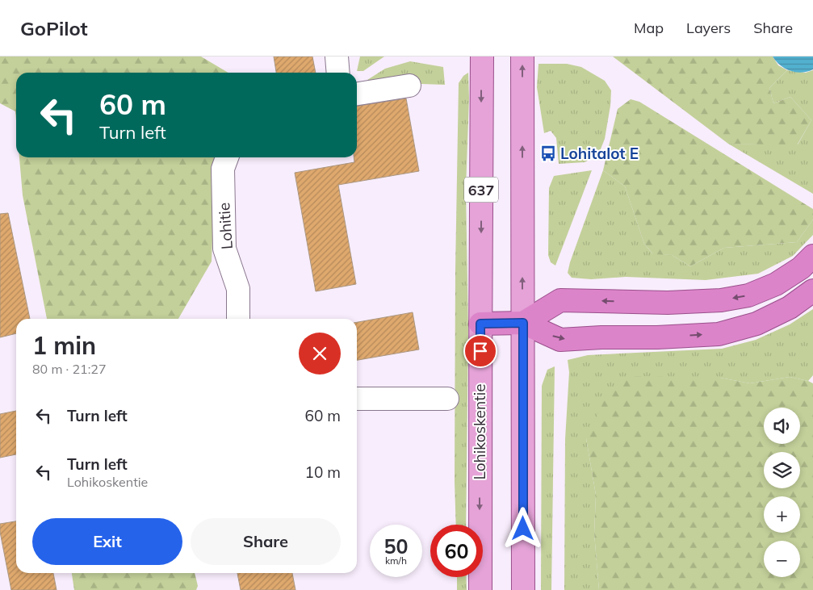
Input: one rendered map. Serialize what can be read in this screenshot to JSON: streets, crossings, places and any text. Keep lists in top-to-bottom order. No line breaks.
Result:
{"streets":{"main road":["637","Lohikoskentie"],"street":["Lohitie"]},"places":{"bus stop":["Lohitalot E"]},"page":{"header":"GoPilot","nav":["Map","Layers","Share"],"turn":["60 m","Turn left"],"heading":["1 min","80 m · 21:27"],"list":[{"name":"Turn left","value":"60 m"},{"name":"Turn left","note":"Lohikoskentie","value":"10 m"}],"map_buttons":["+","−"],"buttons":["Exit","Share"],"speed":"50 km/h","limit":"60"}}
